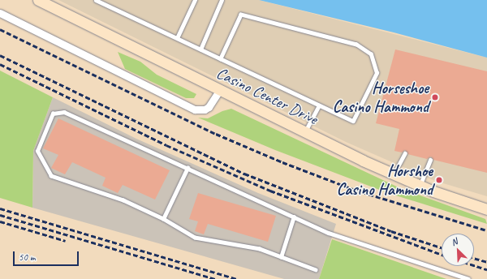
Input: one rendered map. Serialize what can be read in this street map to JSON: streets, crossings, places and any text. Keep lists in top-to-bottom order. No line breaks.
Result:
{"streets":{"street":["Casino Center Drive"]},"places":["Horseshoe Casino Hammond","Horshoe Casino Hammond"],"scale_bar":"50 m","north":"top left"}
